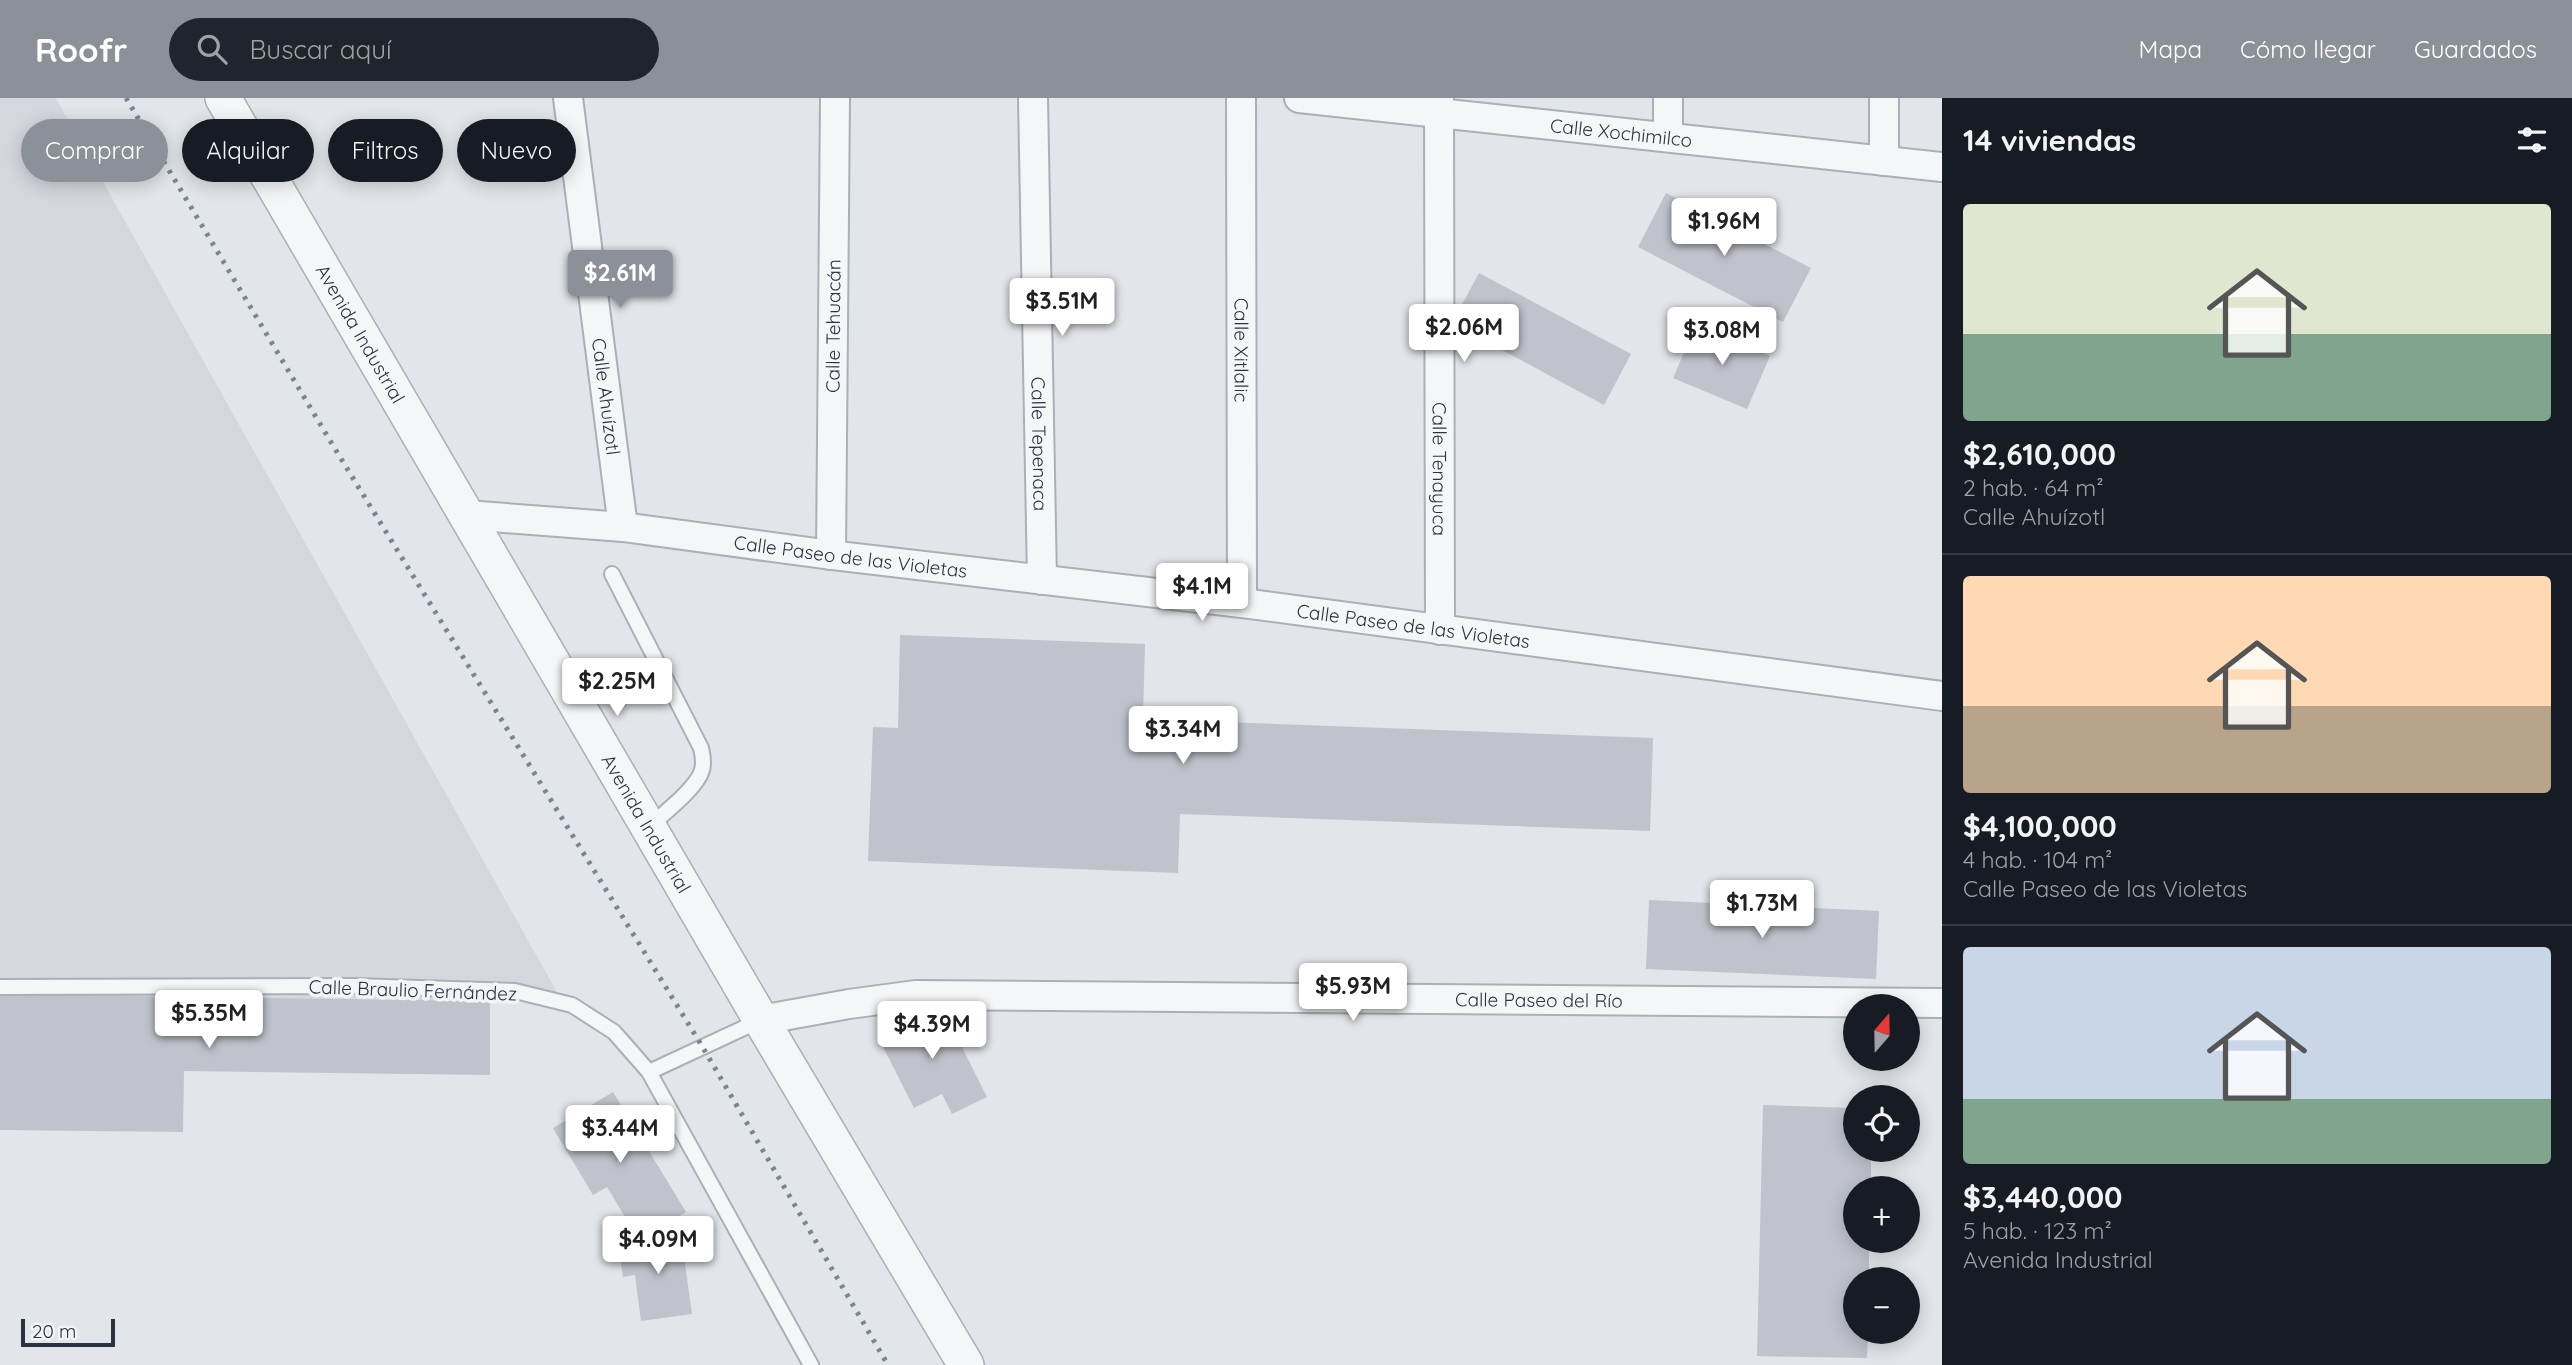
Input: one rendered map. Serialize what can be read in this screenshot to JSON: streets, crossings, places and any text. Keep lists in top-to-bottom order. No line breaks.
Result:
{"streets":{"street":["Calle Xochimilco","Calle Tehuacán","Avenida Industrial","Calle Xitlalic","Calle Ahuízotl","Calle Tepenaca","Calle Tenayuca","Calle Paseo de las Violetas","Calle Paseo del Río"],"lane":["Calle Braulio Fernández"]},"crossings":[["Calle Xochimilco","Calle Tenayuca"],["Calle Tehuacán","Calle Paseo de las Violetas"],["Avenida Industrial","Calle Paseo de las Violetas"],["Avenida Industrial","Calle Paseo del Río"],["Calle Xitlalic","Calle Paseo de las Violetas"],["Calle Ahuízotl","Calle Paseo de las Violetas"],["Calle Tepenaca","Calle Paseo de las Violetas"],["Calle Tenayuca","Calle Paseo de las Violetas"]],"scale_bar":"20 m","north":"top","page":{"header":"Roofr","search":"Buscar aquí","nav":["Mapa","Cómo llegar","Guardados"],"heading":"14 viviendas","chip":["Comprar","Alquilar","Filtros","Nuevo"],"list":[{"name":"$2,610,000","note":"2 hab. · 64 m² · Calle Ahuízotl"},{"name":"$4,100,000","note":"4 hab. · 104 m² · Calle Paseo de las Violetas"},{"name":"$3,440,000","note":"5 hab. · 123 m² · Avenida Industrial"}],"price":["$1.96M","$2.61M","$3.51M","$2.06M","$3.08M","$4.1M","$2.25M","$3.34M","$1.73M","$5.93M","$5.35M","$4.39M","$3.44M","$4.09M"],"map_buttons":["+","−"],"scale":"20 m"}}
